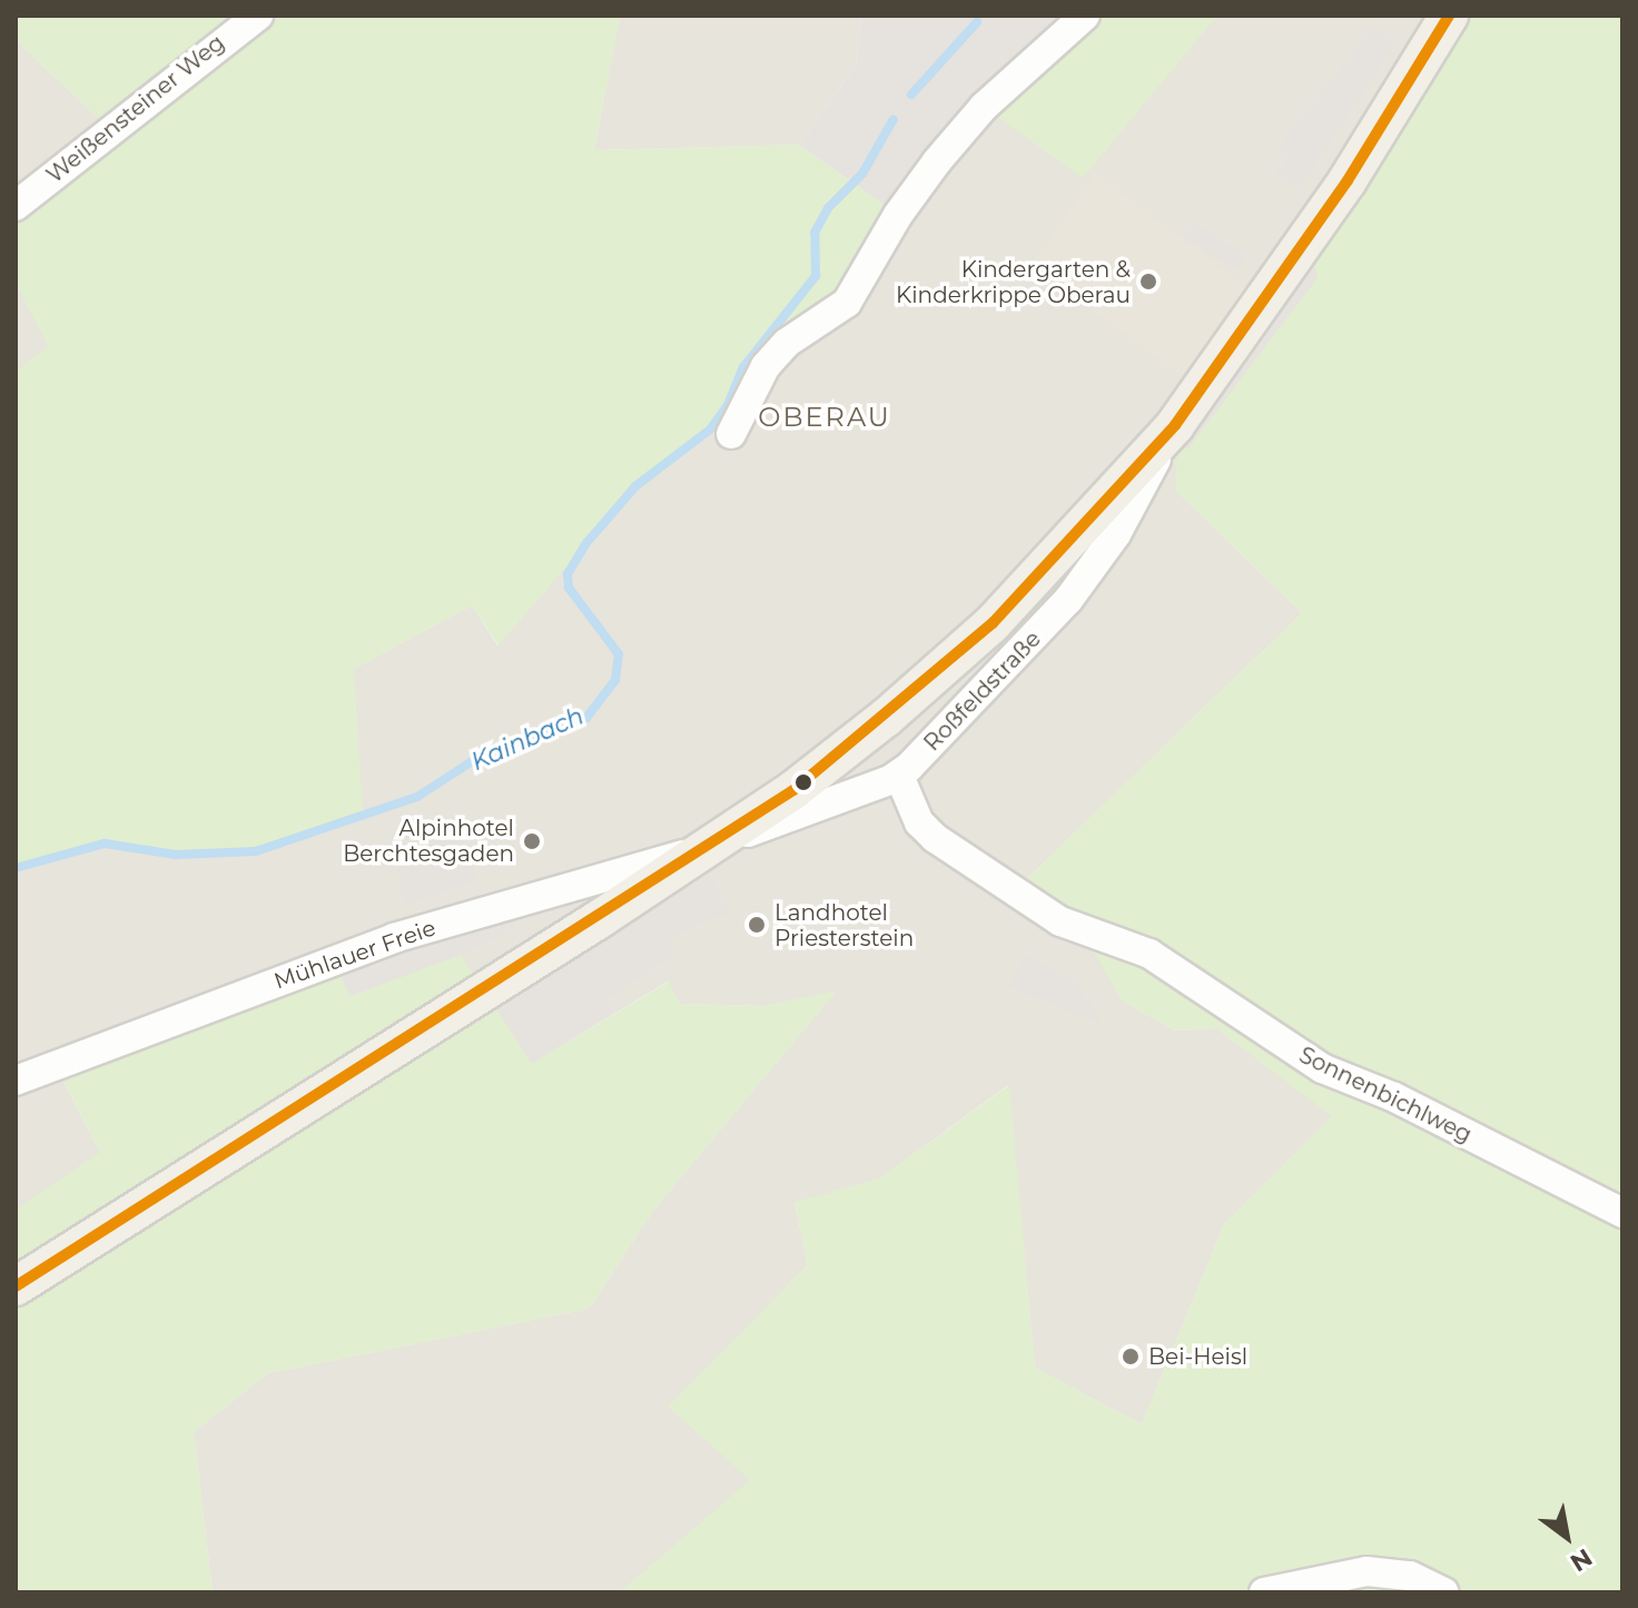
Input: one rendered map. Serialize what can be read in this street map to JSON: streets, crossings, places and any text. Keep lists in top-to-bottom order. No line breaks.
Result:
{"streets":{"main road":["Roßfeldstraße"],"street":["Weißensteiner Weg","Mühlauer Freie","Sonnenbichlweg"]},"crossings":[["Roßfeldstraße","Mühlauer Freie"],["Roßfeldstraße","Sonnenbichlweg"]],"districts":["OBERAU"],"water":["Kainbach"],"places":["Kindergarten & Kinderkrippe Oberau","Alpinhotel Berchtesgaden","Landhotel Priesterstein","Bei-Heisl"],"north":"bottom right"}
